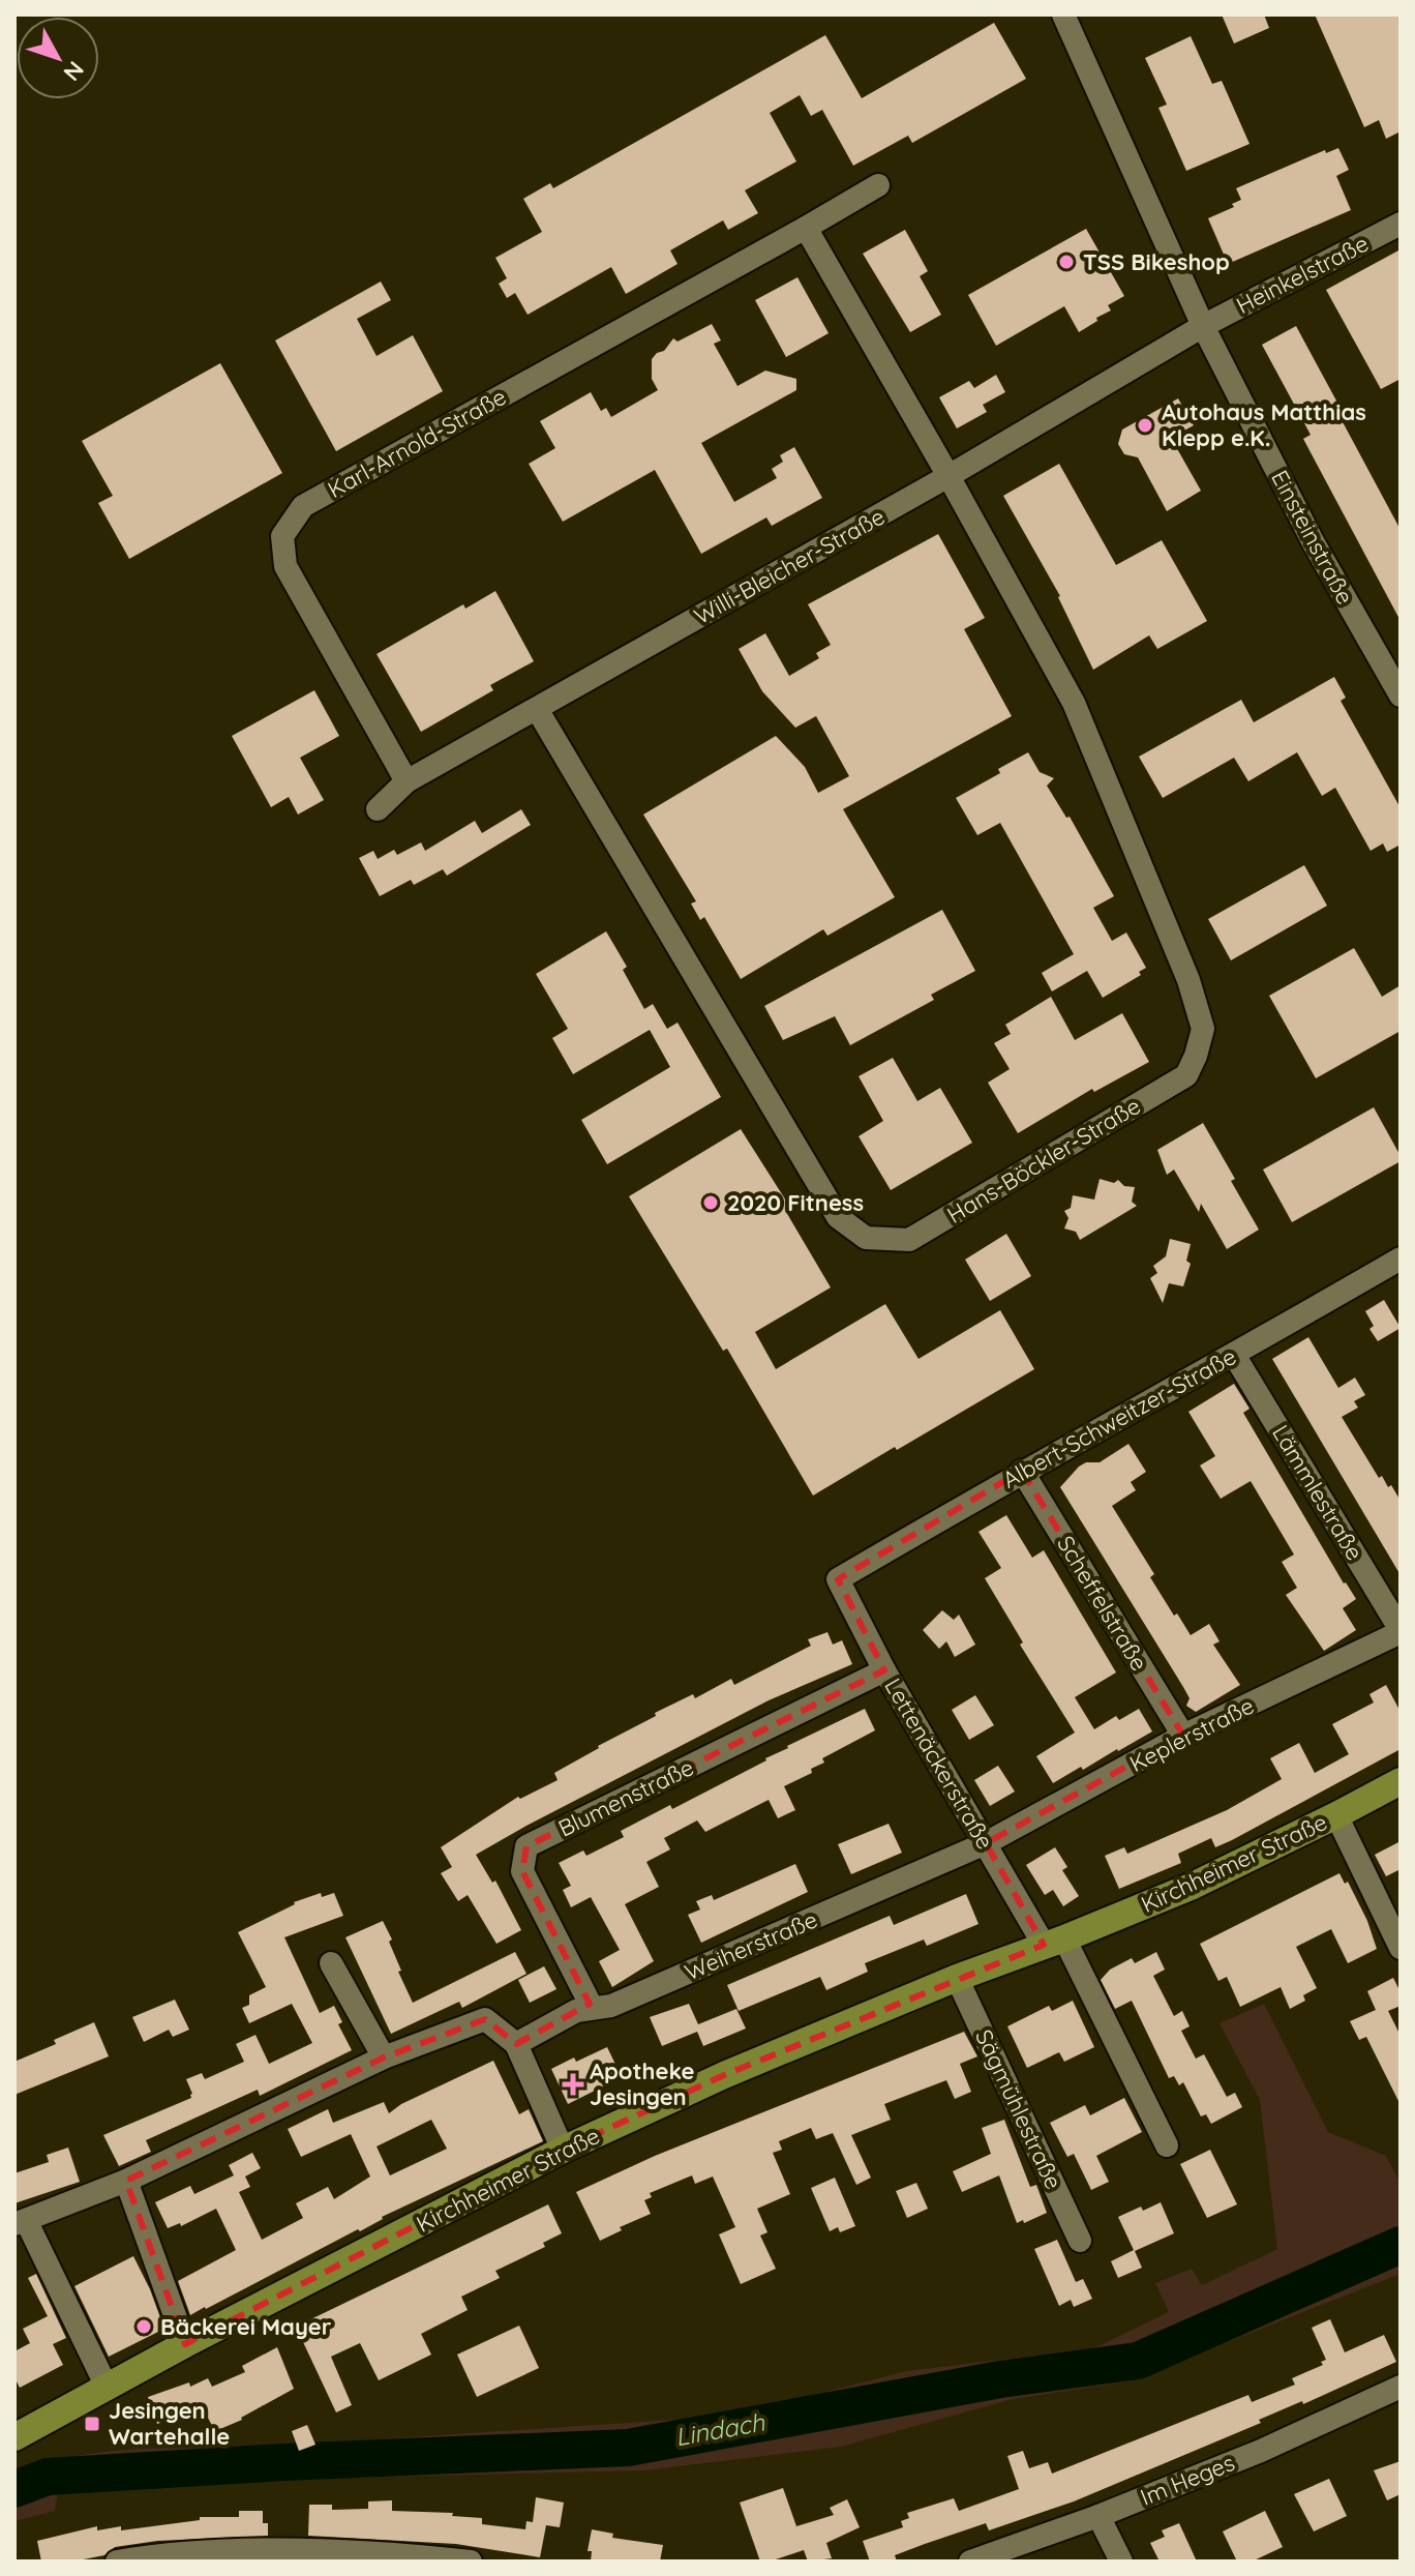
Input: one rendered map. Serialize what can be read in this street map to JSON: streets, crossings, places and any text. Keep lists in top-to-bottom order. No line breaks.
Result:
{"streets":{"main road":["Kirchheimer Straße"],"street":["Heinkelstraße","Karl-Arnold-Straße","Einsteinstraße","Willi-Bleicher-Straße","Hans-Böckler-Straße","Albert-Schweitzer-Straße","Lämmlestraße","Scheffelstraße","Keplerstraße","Lettenäckerstraße","Blumenstraße","Weiherstraße","Sägmühlestraße","Im Heges"]},"crossings":[["Heinkelstraße","Einsteinstraße"],["Heinkelstraße","Willi-Bleicher-Straße"],["Karl-Arnold-Straße","Willi-Bleicher-Straße"],["Einsteinstraße","Willi-Bleicher-Straße"],["Willi-Bleicher-Straße","Hans-Böckler-Straße"],["Albert-Schweitzer-Straße","Lämmlestraße"],["Albert-Schweitzer-Straße","Scheffelstraße"],["Albert-Schweitzer-Straße","Lettenäckerstraße"],["Lämmlestraße","Keplerstraße"],["Scheffelstraße","Keplerstraße"],["Keplerstraße","Lettenäckerstraße"],["Keplerstraße","Weiherstraße"],["Lettenäckerstraße","Blumenstraße"],["Lettenäckerstraße","Kirchheimer Straße"],["Lettenäckerstraße","Weiherstraße"],["Blumenstraße","Weiherstraße"],["Kirchheimer Straße","Sägmühlestraße"]],"water":["Lindach"],"places":{"other":["TSS Bikeshop","Autohaus Matthias Klepp e.K.","2020 Fitness","Bäckerei Mayer"],"health":["Apotheke Jesingen"],"transit":["Jesingen Wartehalle"]},"north":"bottom right"}
